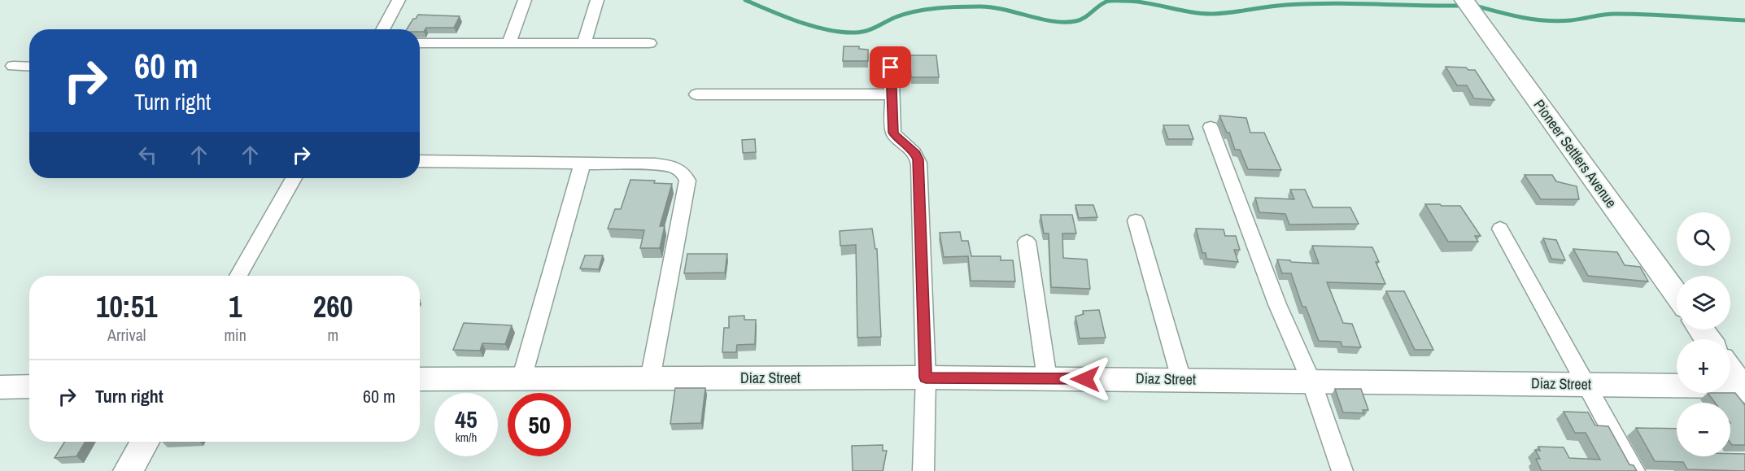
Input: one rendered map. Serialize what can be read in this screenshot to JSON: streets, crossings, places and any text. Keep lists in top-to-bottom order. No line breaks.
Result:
{"streets":{"main road":["Pioneer Settlers Avenue","Diaz Street"]},"page":{"turn":["60 m","Turn right"],"map_buttons":["+","−"],"eta":["10:51","Arrival","1","min","260","m"],"list":[{"name":"Turn right","value":"60 m"}],"speed":"45 km/h","limit":"50"}}
